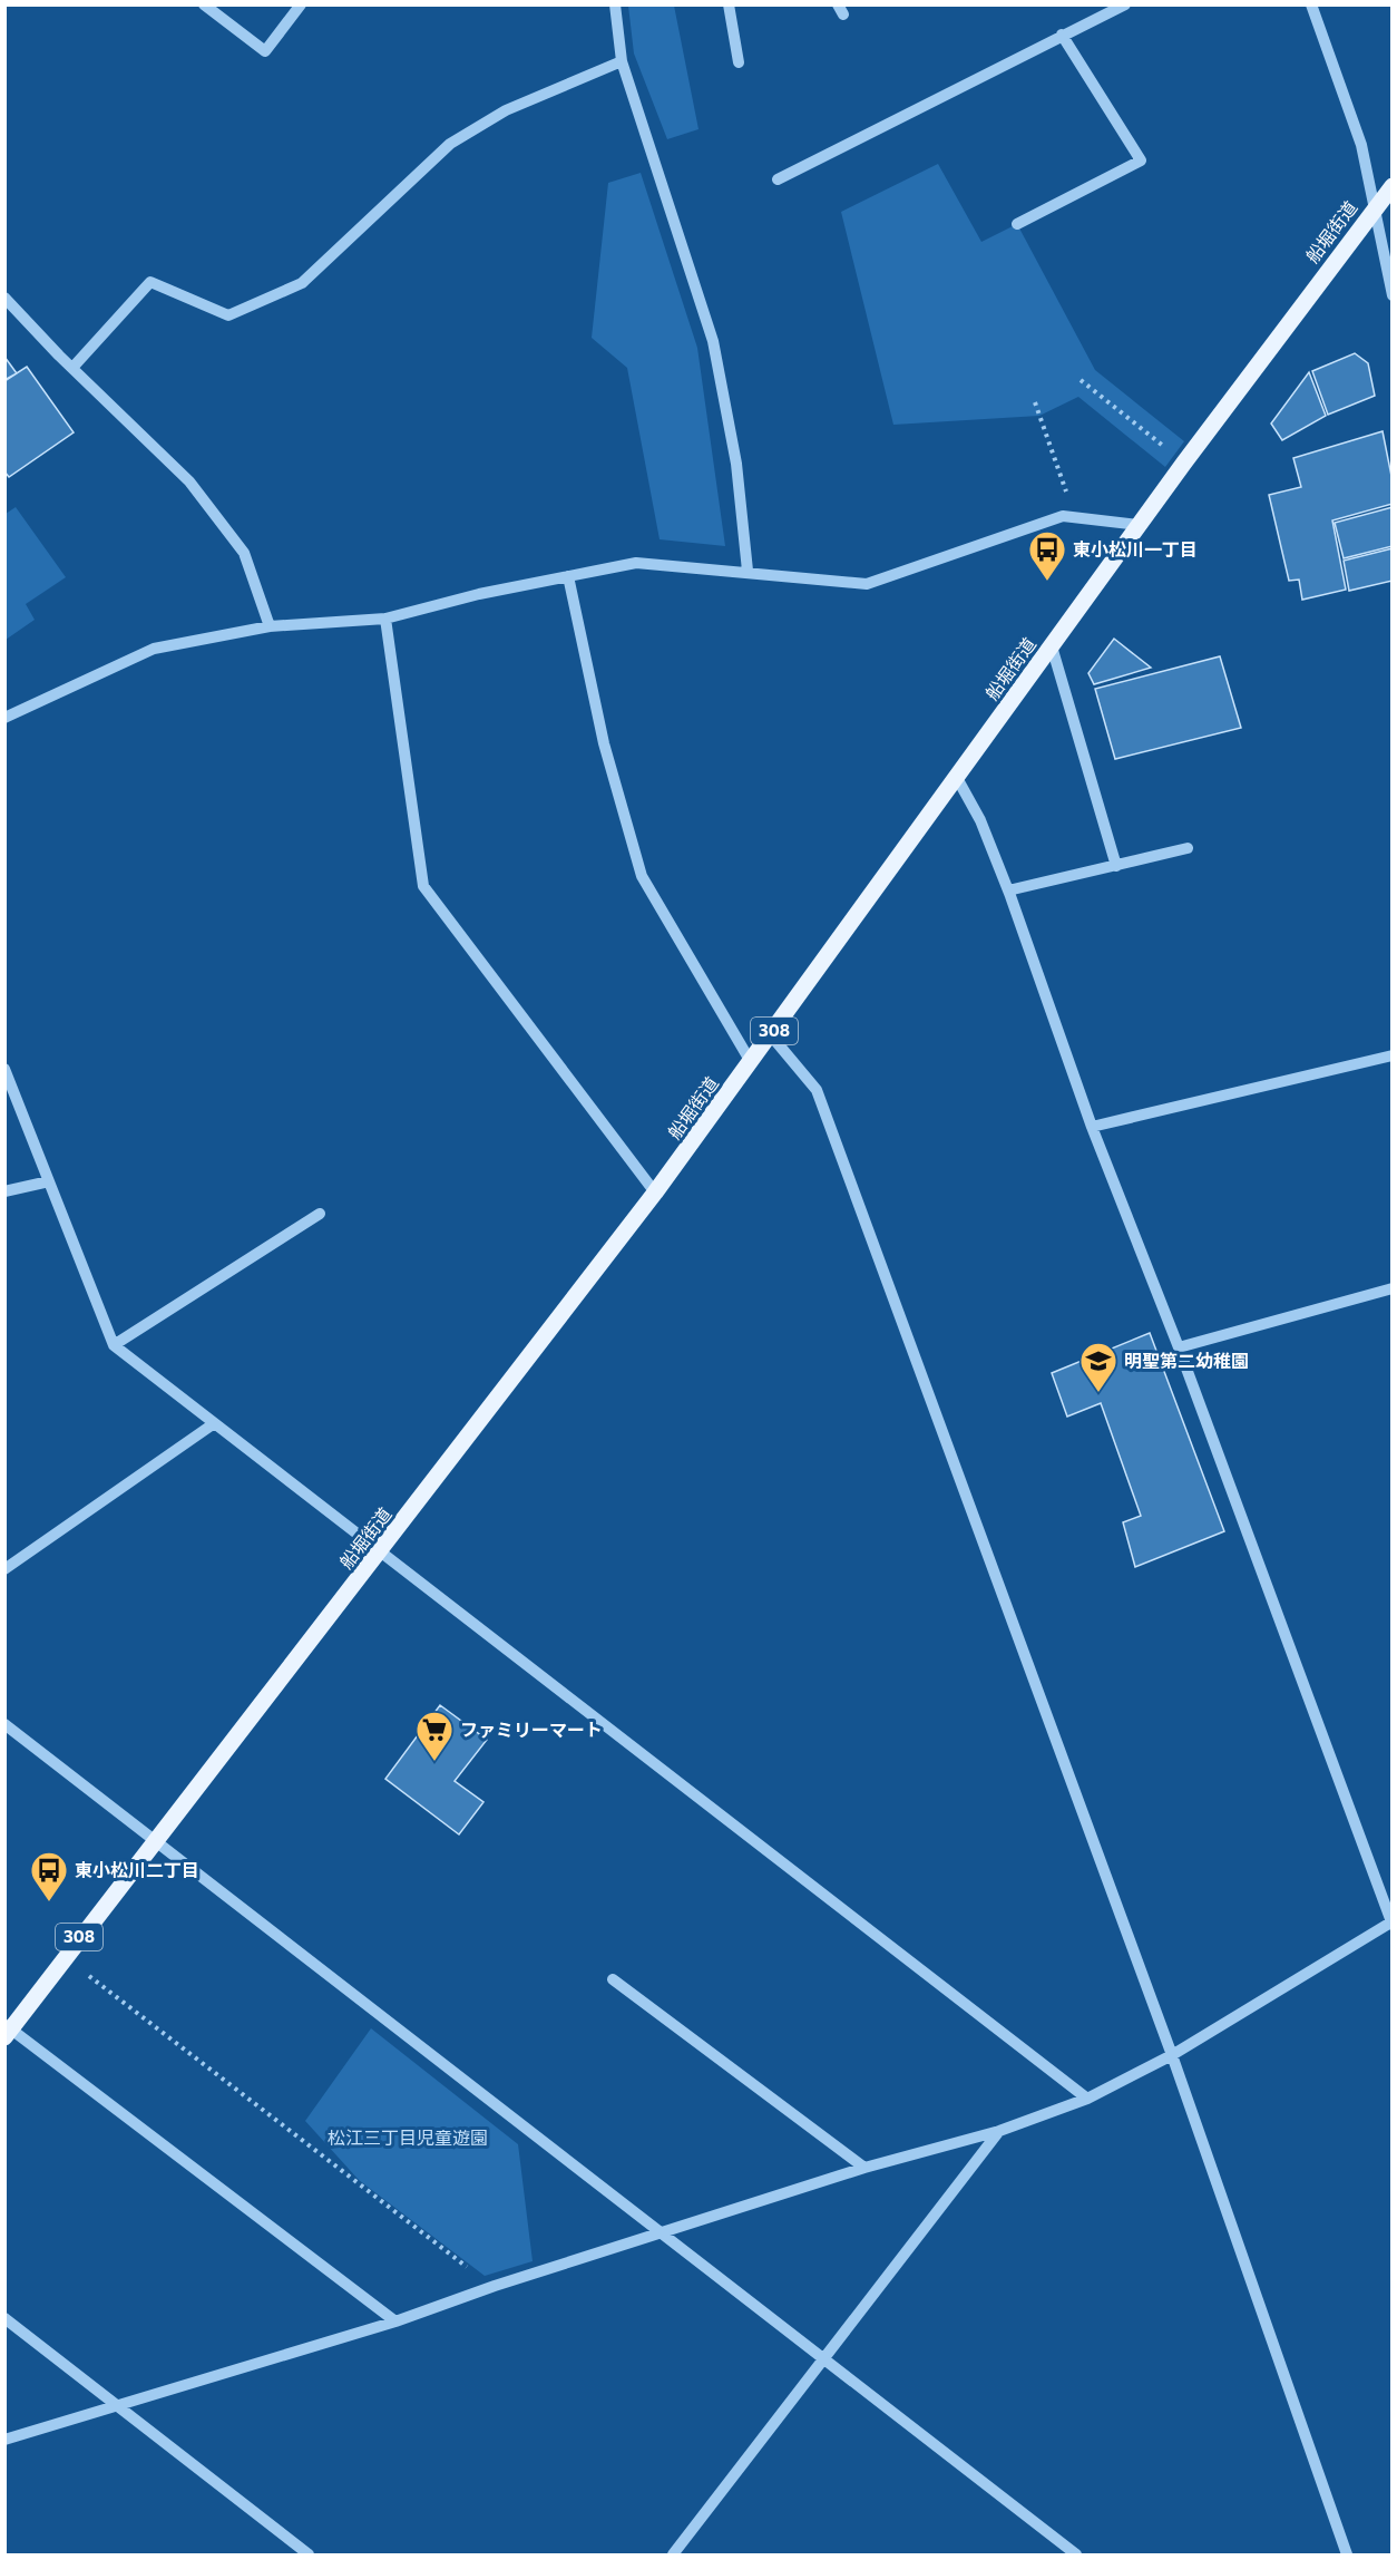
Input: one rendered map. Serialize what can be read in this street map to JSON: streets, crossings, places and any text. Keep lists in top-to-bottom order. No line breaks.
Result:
{"streets":{"main road":["船堀街道","308"]},"parks":["松江三丁目児童遊園"],"places":{"bus stop":["東小松川一丁目","東小松川二丁目"],"school or university":["明聖第二幼稚園"],"supermarket":["ファミリーマート"]}}
